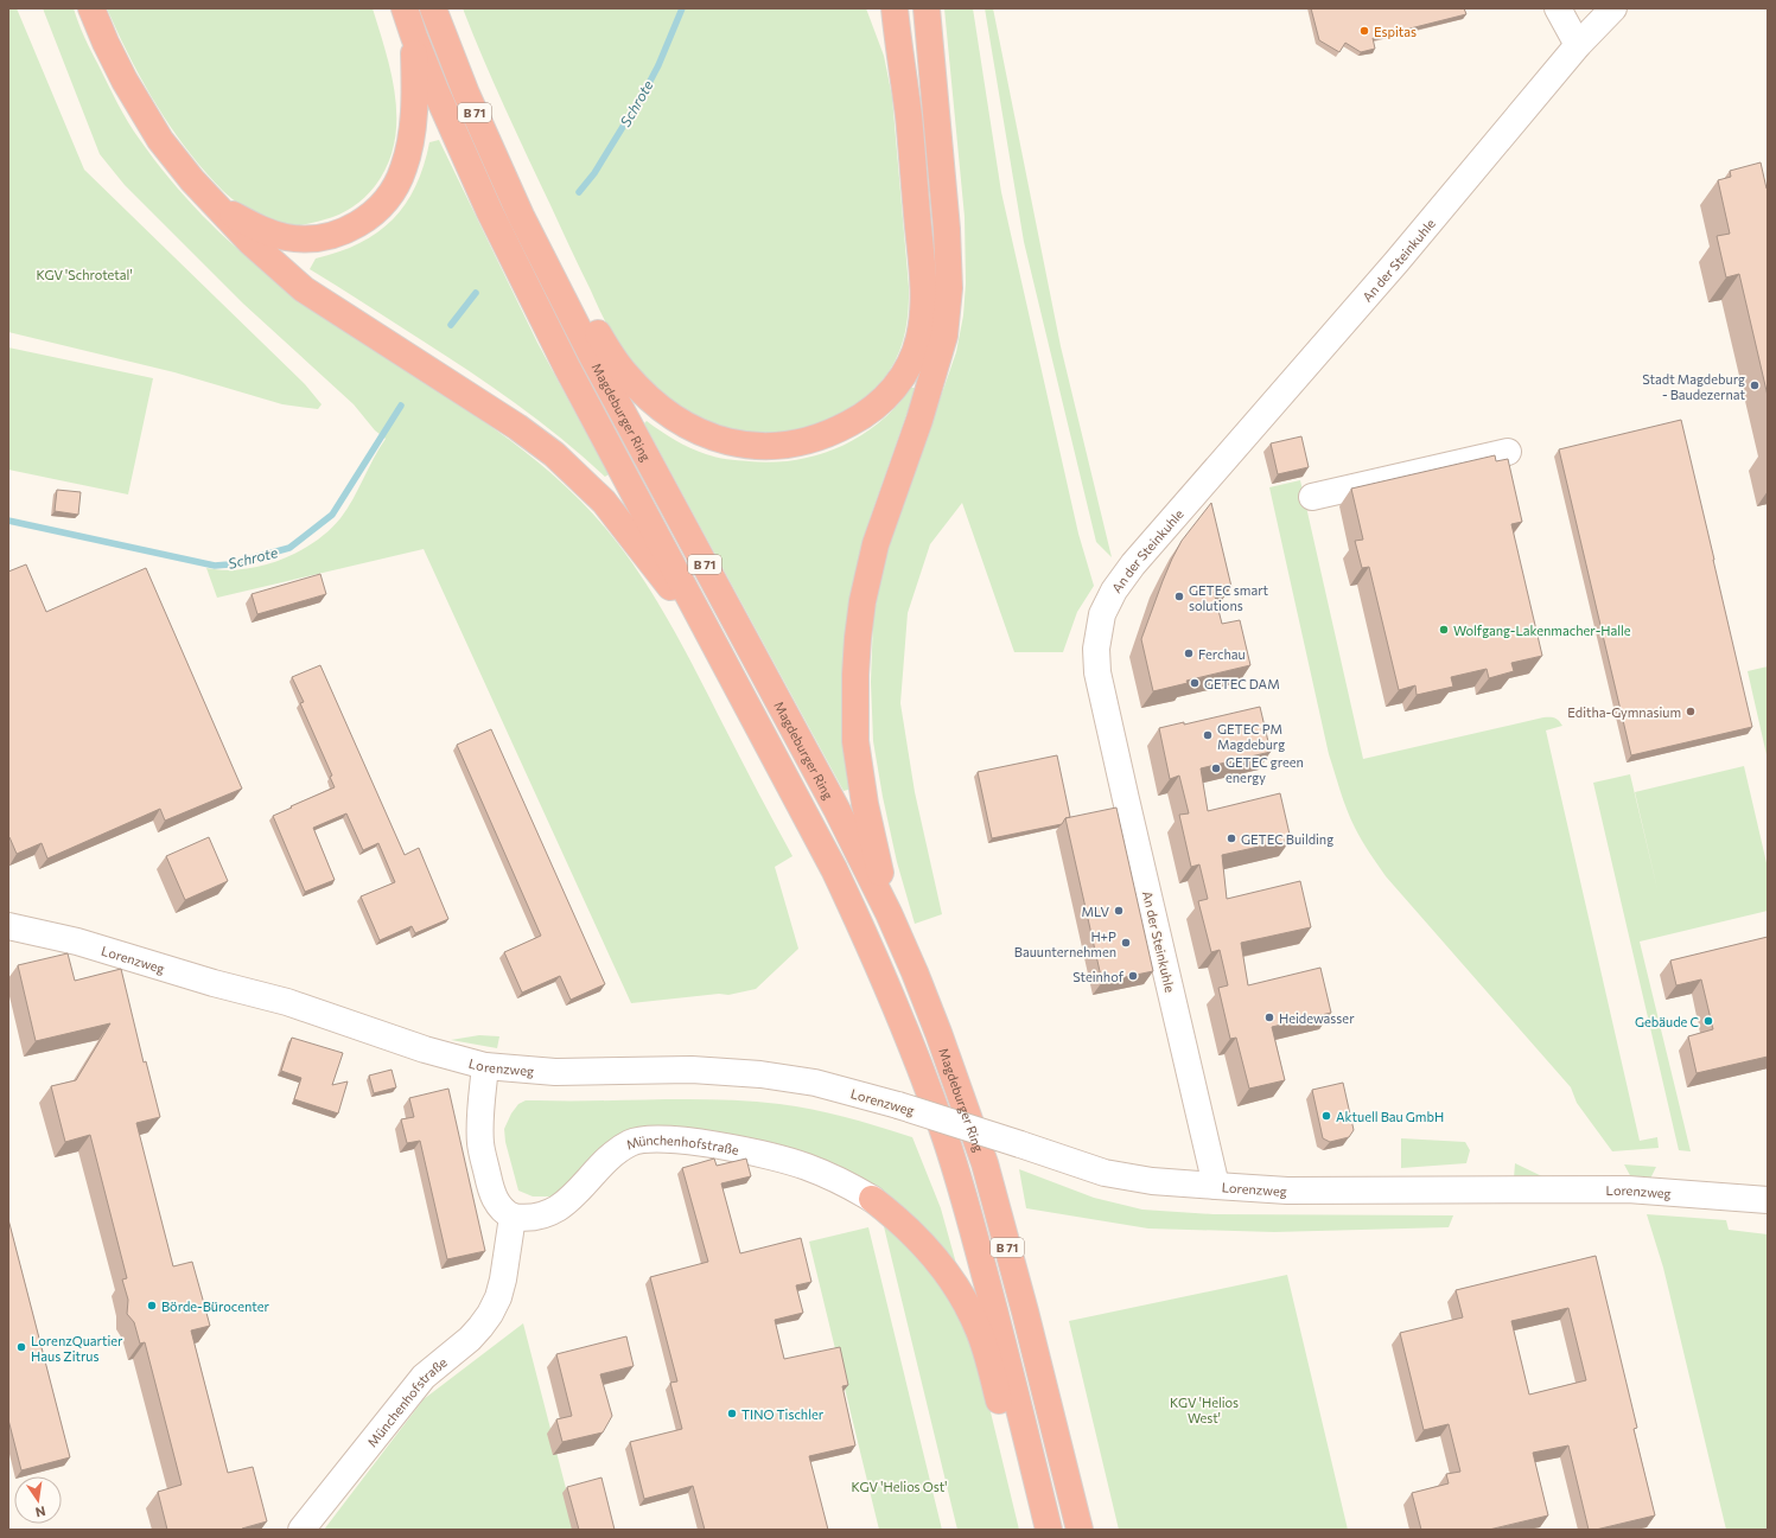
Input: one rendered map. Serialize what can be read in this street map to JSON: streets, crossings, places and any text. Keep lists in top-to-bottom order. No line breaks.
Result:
{"streets":{"highway":["B 71","Magdeburger Ring"],"street":["An der Steinkuhle","Lorenzweg","Münchenhofstraße"]},"crossings":[["An der Steinkuhle","Lorenzweg"]],"water":["Schrote"],"parks":["KGV 'Schrotetal'","KGV 'Helios West'","KGV 'Helios Ost'"],"places":["Espitas","Stadt Magdeburg - Baudezernat","GETEC smart solutions","Wolfgang-Lakenmacher-Halle","Ferchau","GETEC DAM","Editha-Gymnasium","GETEC PM Magdeburg","GETEC green energy","GETEC Building","MLV","H+P Bauunternehmen","Steinhof","Heidewasser","Gebäude C","Aktuell Bau GmbH","Börde-Bürocenter","LorenzQuartier Haus Zitrus","TINO Tischler"],"north":"bottom"}
